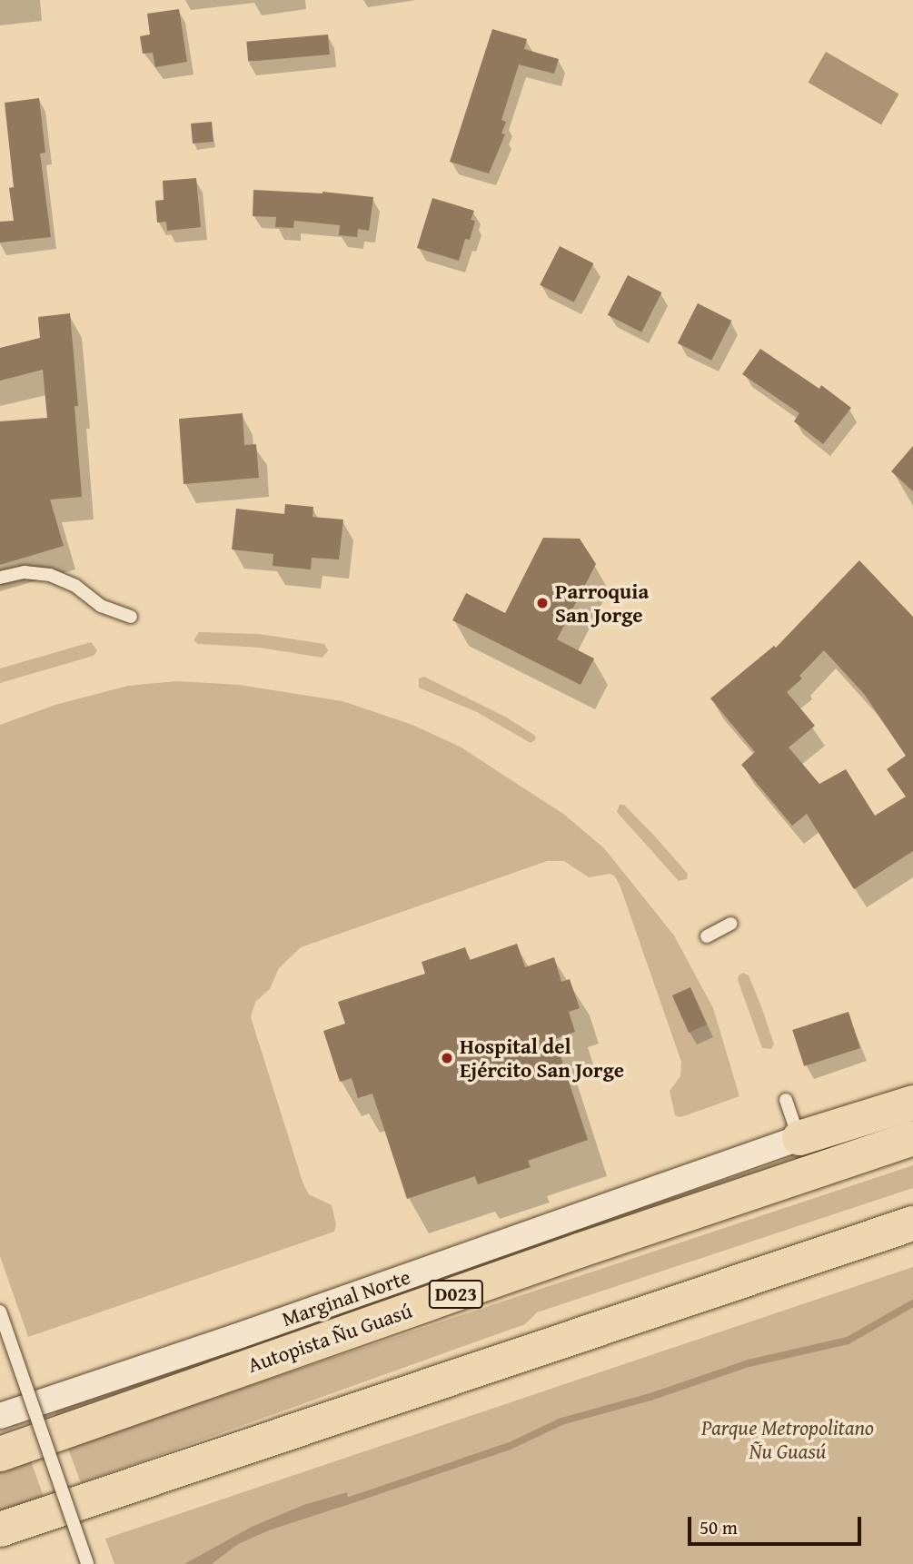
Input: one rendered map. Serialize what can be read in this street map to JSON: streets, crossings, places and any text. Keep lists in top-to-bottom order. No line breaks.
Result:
{"streets":{"highway":["D023","Autopista Ñu Guasú"],"street":["Marginal Norte"]},"parks":["Parque Metropolitano Ñu Guasú"],"places":["Parroquia San Jorge","Hospital del Ejército San Jorge"],"scale_bar":"50 m"}
